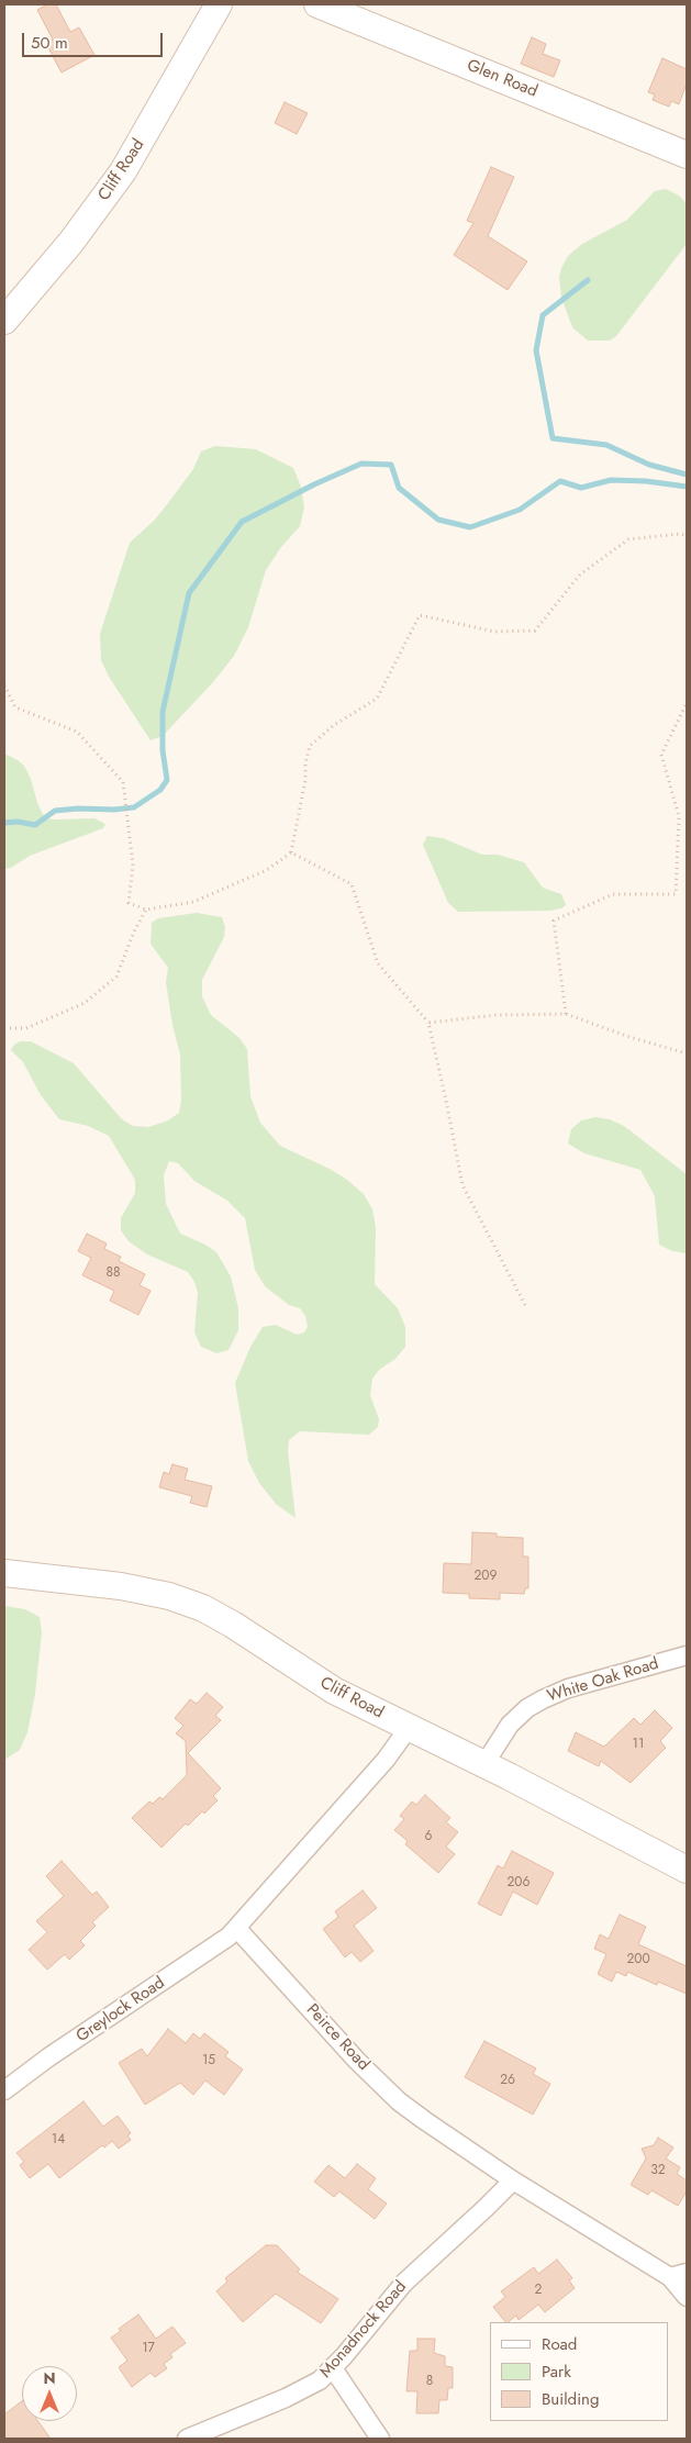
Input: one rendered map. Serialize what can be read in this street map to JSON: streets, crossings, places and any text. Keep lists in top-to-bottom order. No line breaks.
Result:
{"streets":{"street":["Glen Road","Cliff Road","White Oak Road","Greylock Road","Peirce Road","Monadnock Road"]},"crossings":[["Cliff Road","White Oak Road"],["Greylock Road","Peirce Road"],["Peirce Road","Monadnock Road"]],"house_numbers":["88","209","11","6","206","200","15","26","14","32","2","17","8"],"legend":["Road","Park","Building"],"scale_bar":"50 m","north":"top"}
